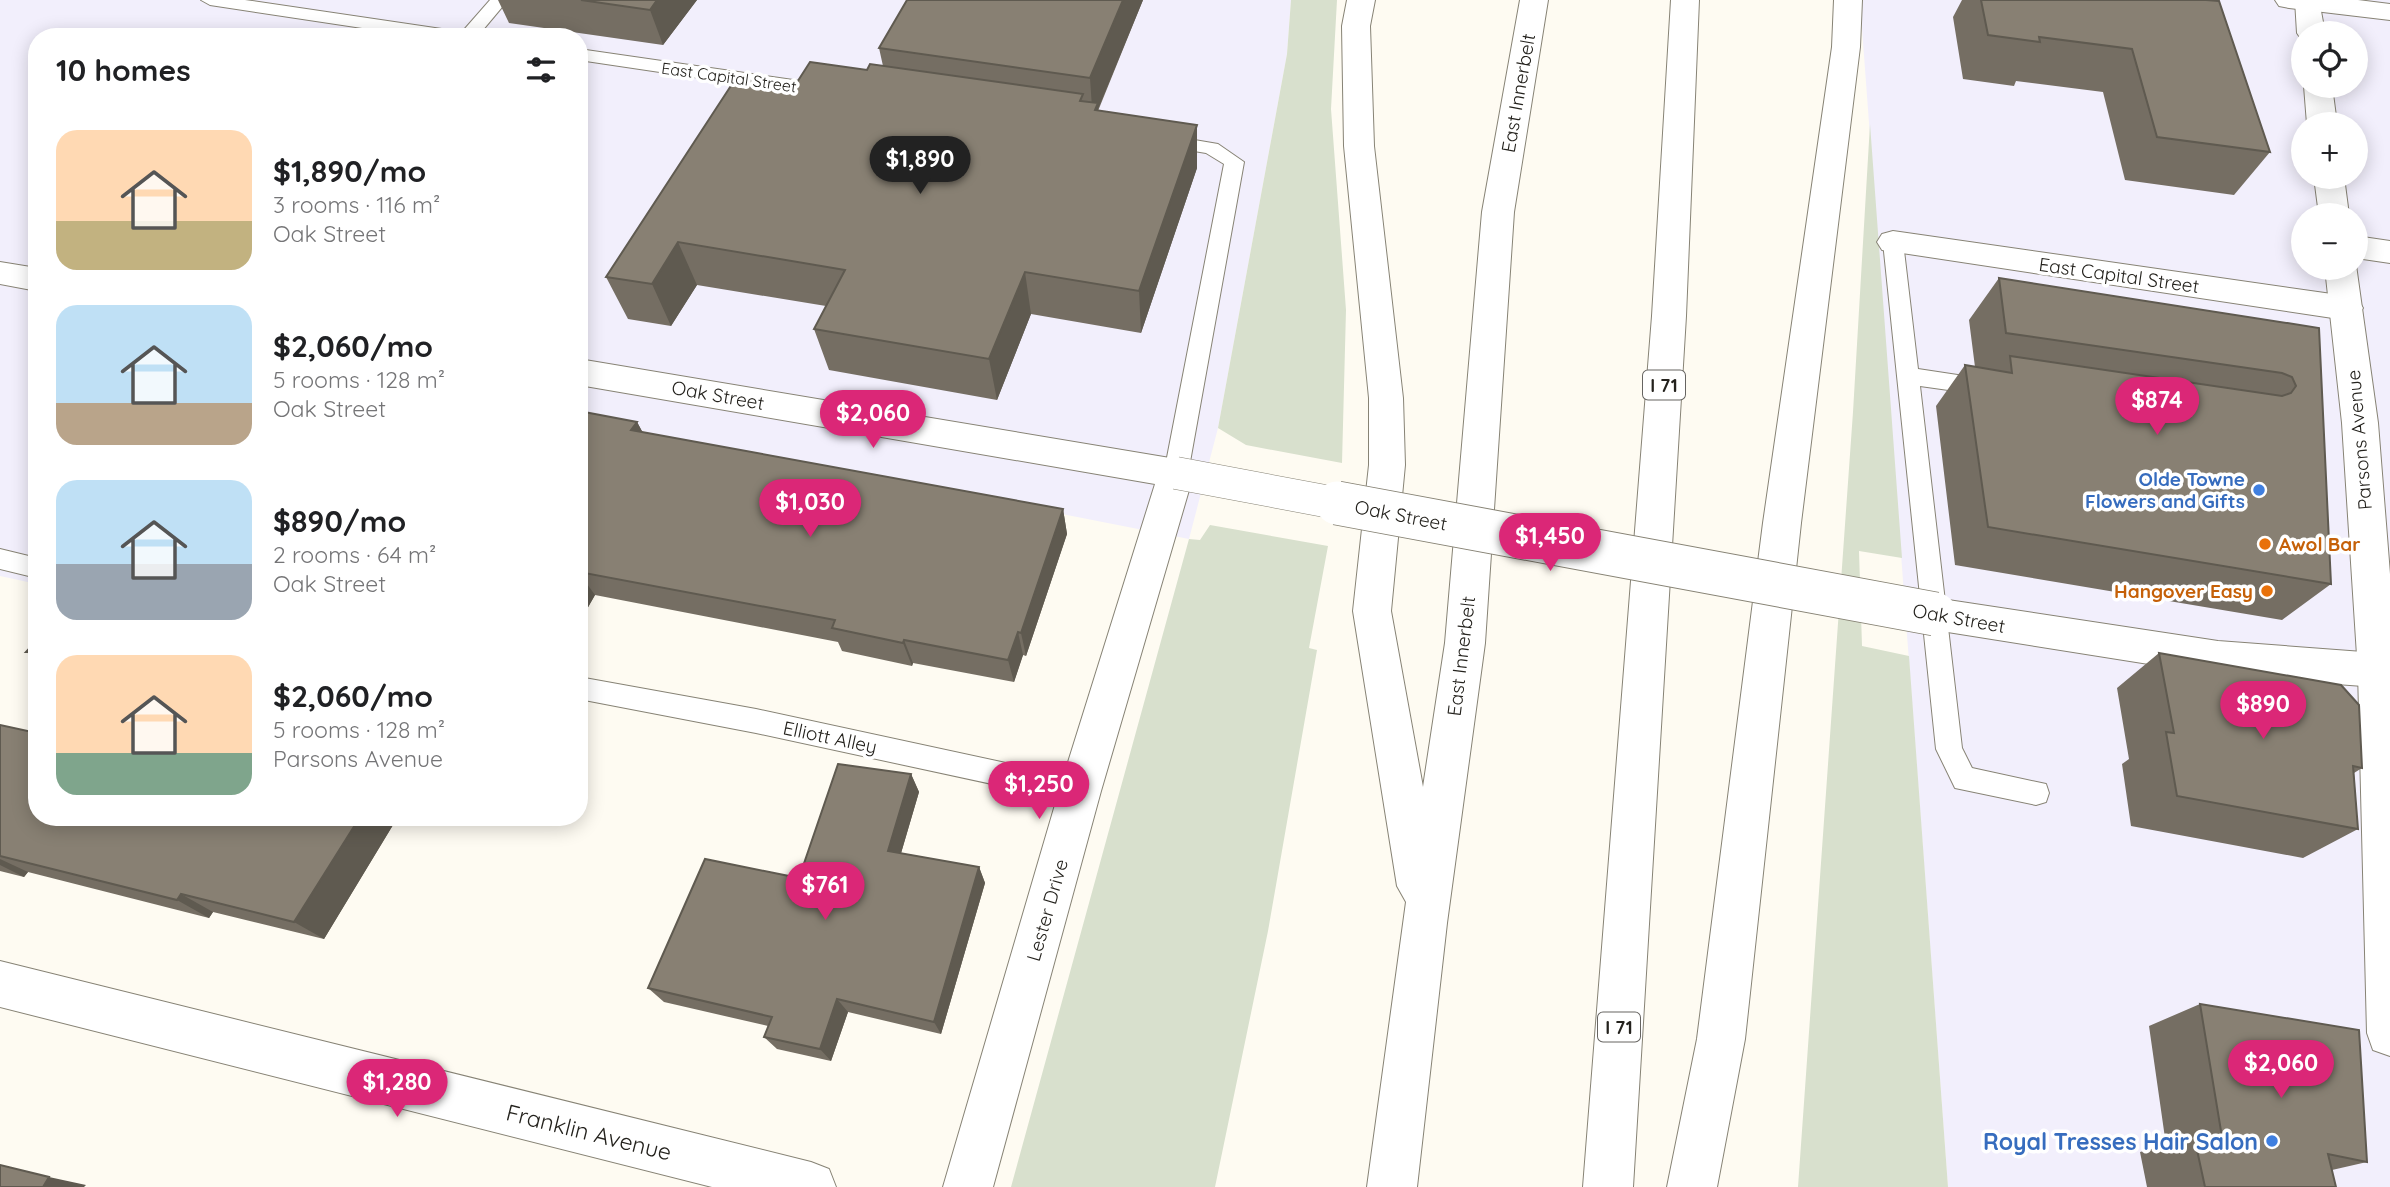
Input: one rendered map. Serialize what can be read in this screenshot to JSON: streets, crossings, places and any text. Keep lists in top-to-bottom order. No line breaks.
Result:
{"streets":{"main road":["East Capital Street","East Innerbelt","I 71","Oak Street","Parsons Avenue","Lester Drive","Franklin Avenue"],"lane":["Elliott Alley"]},"crossings":[["East Capital Street","Parsons Avenue"],["Oak Street","Parsons Avenue"],["Oak Street","Lester Drive"],["Elliott Alley","Lester Drive"]],"places":["Olde Towne Flowers and Gifts","Awol Bar","Hangover Easy","Royal Tresses Hair Salon"],"page":{"map_buttons":["+","−"],"heading":"10 homes","list":[{"name":"$1,890/mo","note":"3 rooms · 116 m² · Oak Street"},{"name":"$2,060/mo","note":"5 rooms · 128 m² · Oak Street"},{"name":"$890/mo","note":"2 rooms · 64 m² · Oak Street"},{"name":"$2,060/mo","note":"5 rooms · 128 m² · Parsons Avenue"}],"price":["$1,890","$874","$2,060","$1,030","$1,450","$890","$1,250","$761","$2,060","$1,280"]}}
